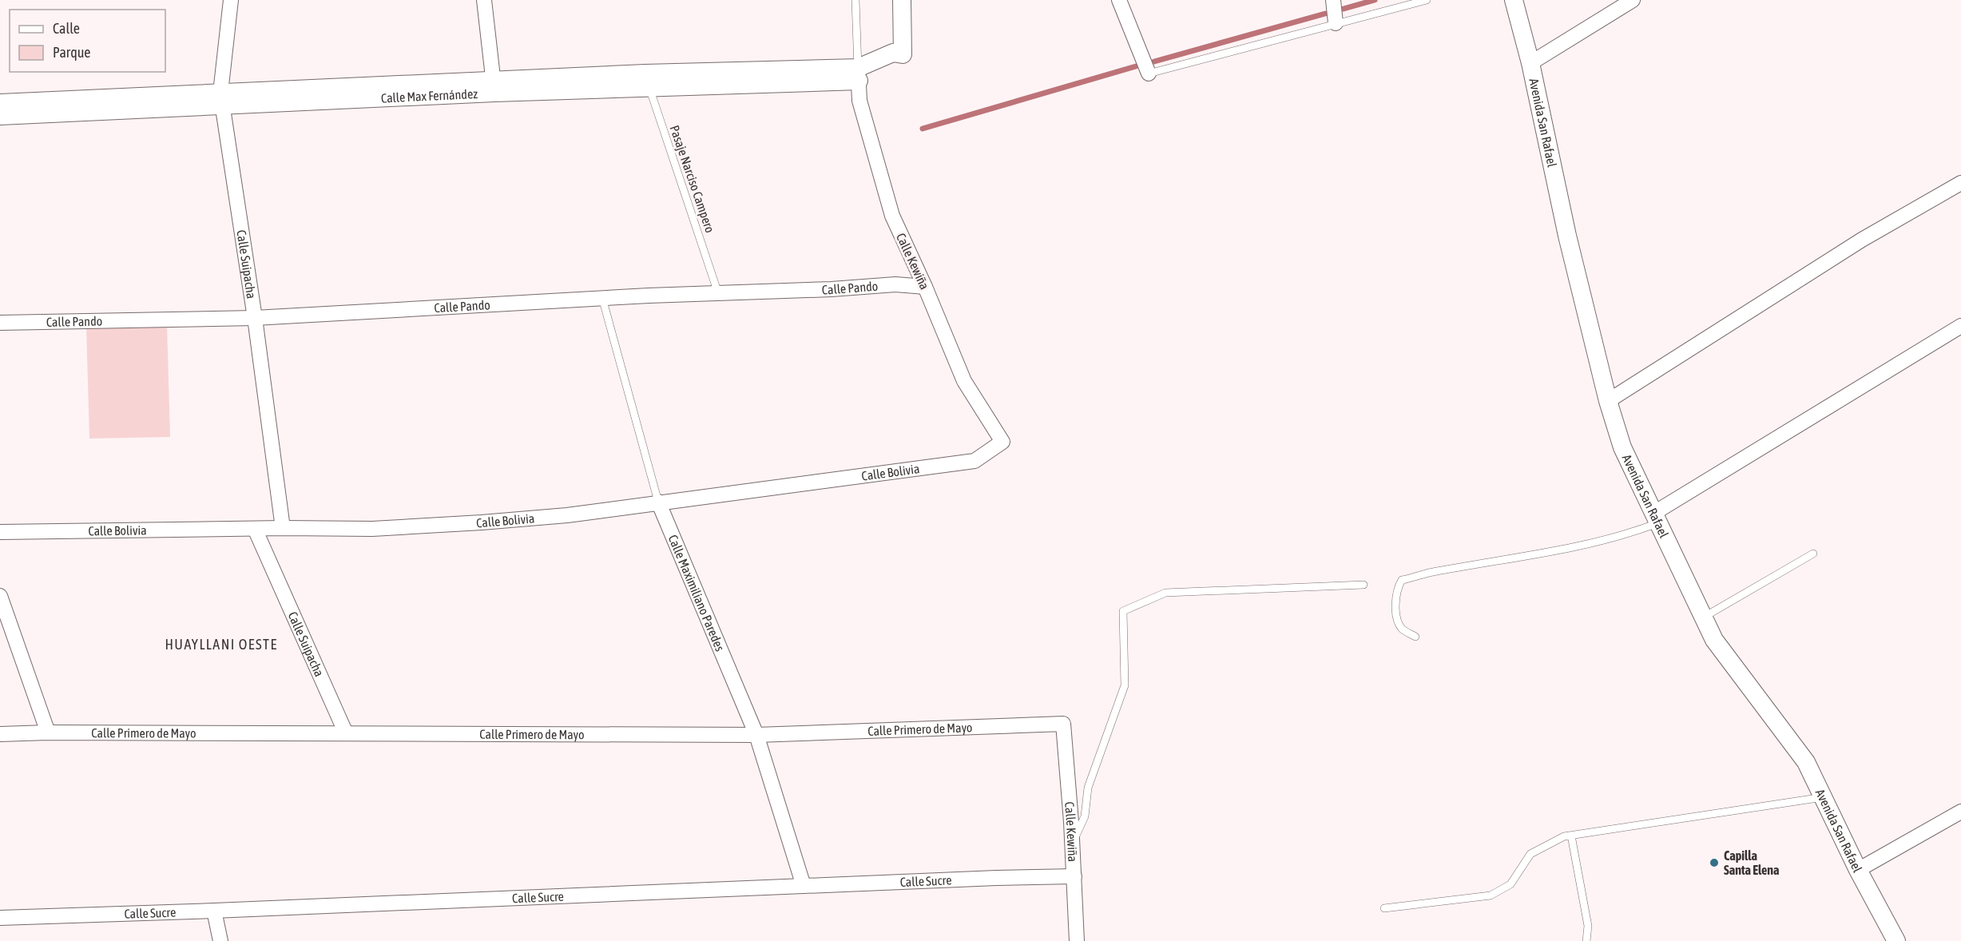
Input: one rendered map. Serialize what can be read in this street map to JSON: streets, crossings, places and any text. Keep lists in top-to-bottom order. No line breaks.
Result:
{"streets":{"street":["Calle Max Fernández","Avenida San Rafael","Calle Kewiña","Calle Suipacha","Calle Pando","Calle Bolivia","Calle Maximiliano Paredes","Calle Primero de Mayo","Calle Sucre"],"lane":["Pasaje Narciso Campero"]},"crossings":[["Calle Max Fernández","Pasaje Narciso Campero"],["Calle Max Fernández","Calle Kewiña"],["Calle Max Fernández","Calle Suipacha"],["Pasaje Narciso Campero","Calle Pando"],["Calle Kewiña","Calle Pando"],["Calle Kewiña","Calle Bolivia"],["Calle Kewiña","Calle Primero de Mayo"],["Calle Kewiña","Calle Sucre"],["Calle Suipacha","Calle Pando"],["Calle Suipacha","Calle Bolivia"],["Calle Suipacha","Calle Primero de Mayo"],["Calle Pando","Calle Maximiliano Paredes"],["Calle Bolivia","Calle Maximiliano Paredes"],["Calle Maximiliano Paredes","Calle Primero de Mayo"],["Calle Maximiliano Paredes","Calle Sucre"]],"districts":["HUAYLLANI OESTE"],"places":["Capilla Santa Elena"],"legend":["Calle","Parque"]}
